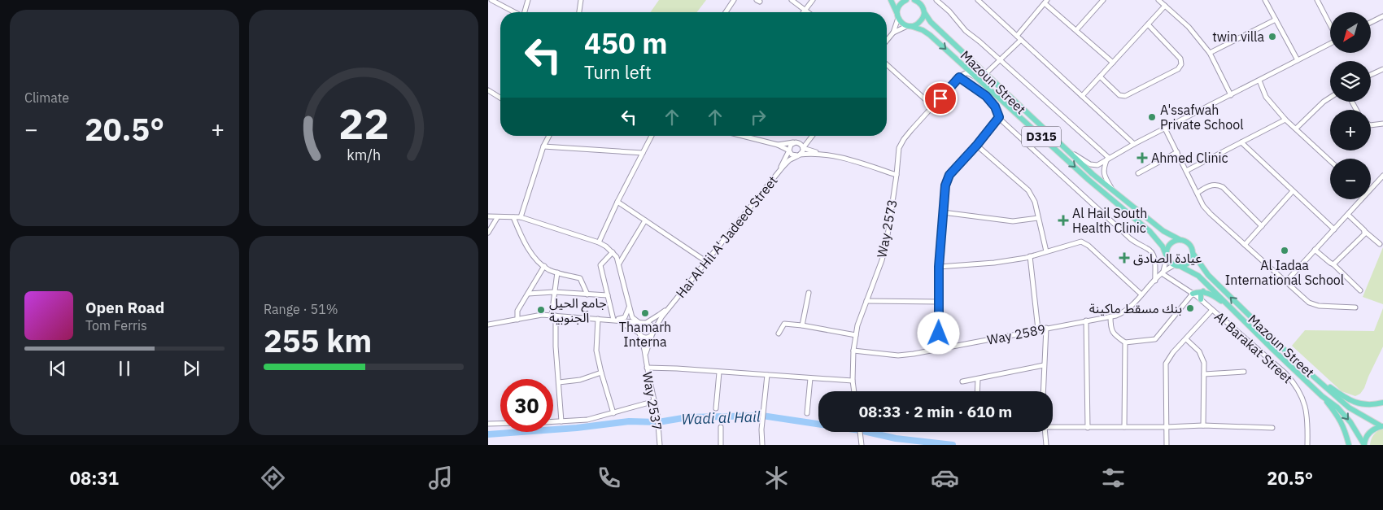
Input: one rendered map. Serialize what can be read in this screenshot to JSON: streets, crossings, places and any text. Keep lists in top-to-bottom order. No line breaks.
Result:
{"streets":{"main road":["Mazoun Street","D315"],"street":["Way 2573","Hai Al Hil A' Jadeed Street","Way 2589","Al Barakat Street","Way 2537"]},"crossings":[["Mazoun Street","D315"],["Mazoun Street","Way 2589"],["D315","Way 2589"],["Way 2573","Way 2589"],["Way 2589","Al Barakat Street"]],"water":["Wadi al Hail"],"places":{"other":["twin villa","A'ssafwah Private School","Al Iadaa International School","بنك مسقط ماكينة","جامع الحيل الجنوبية","Thamarh Interna"],"health":["Ahmed Clinic","Al Hail South Health Clinic","عيادة الصادق"]},"north":"bottom left","page":{"tile":["Climate",["Range · 51%","255 km"]],"map_buttons":["+","−"],"turn":["450 m","Turn left"],"heat":["−","20.5°","+"],"song":["Open Road","Tom Ferris"],"limit":"30","trip":"08:33 · 2 min · 610 m","tabs":["08:31","20.5°"],"gauge":["22","km/h"]}}
